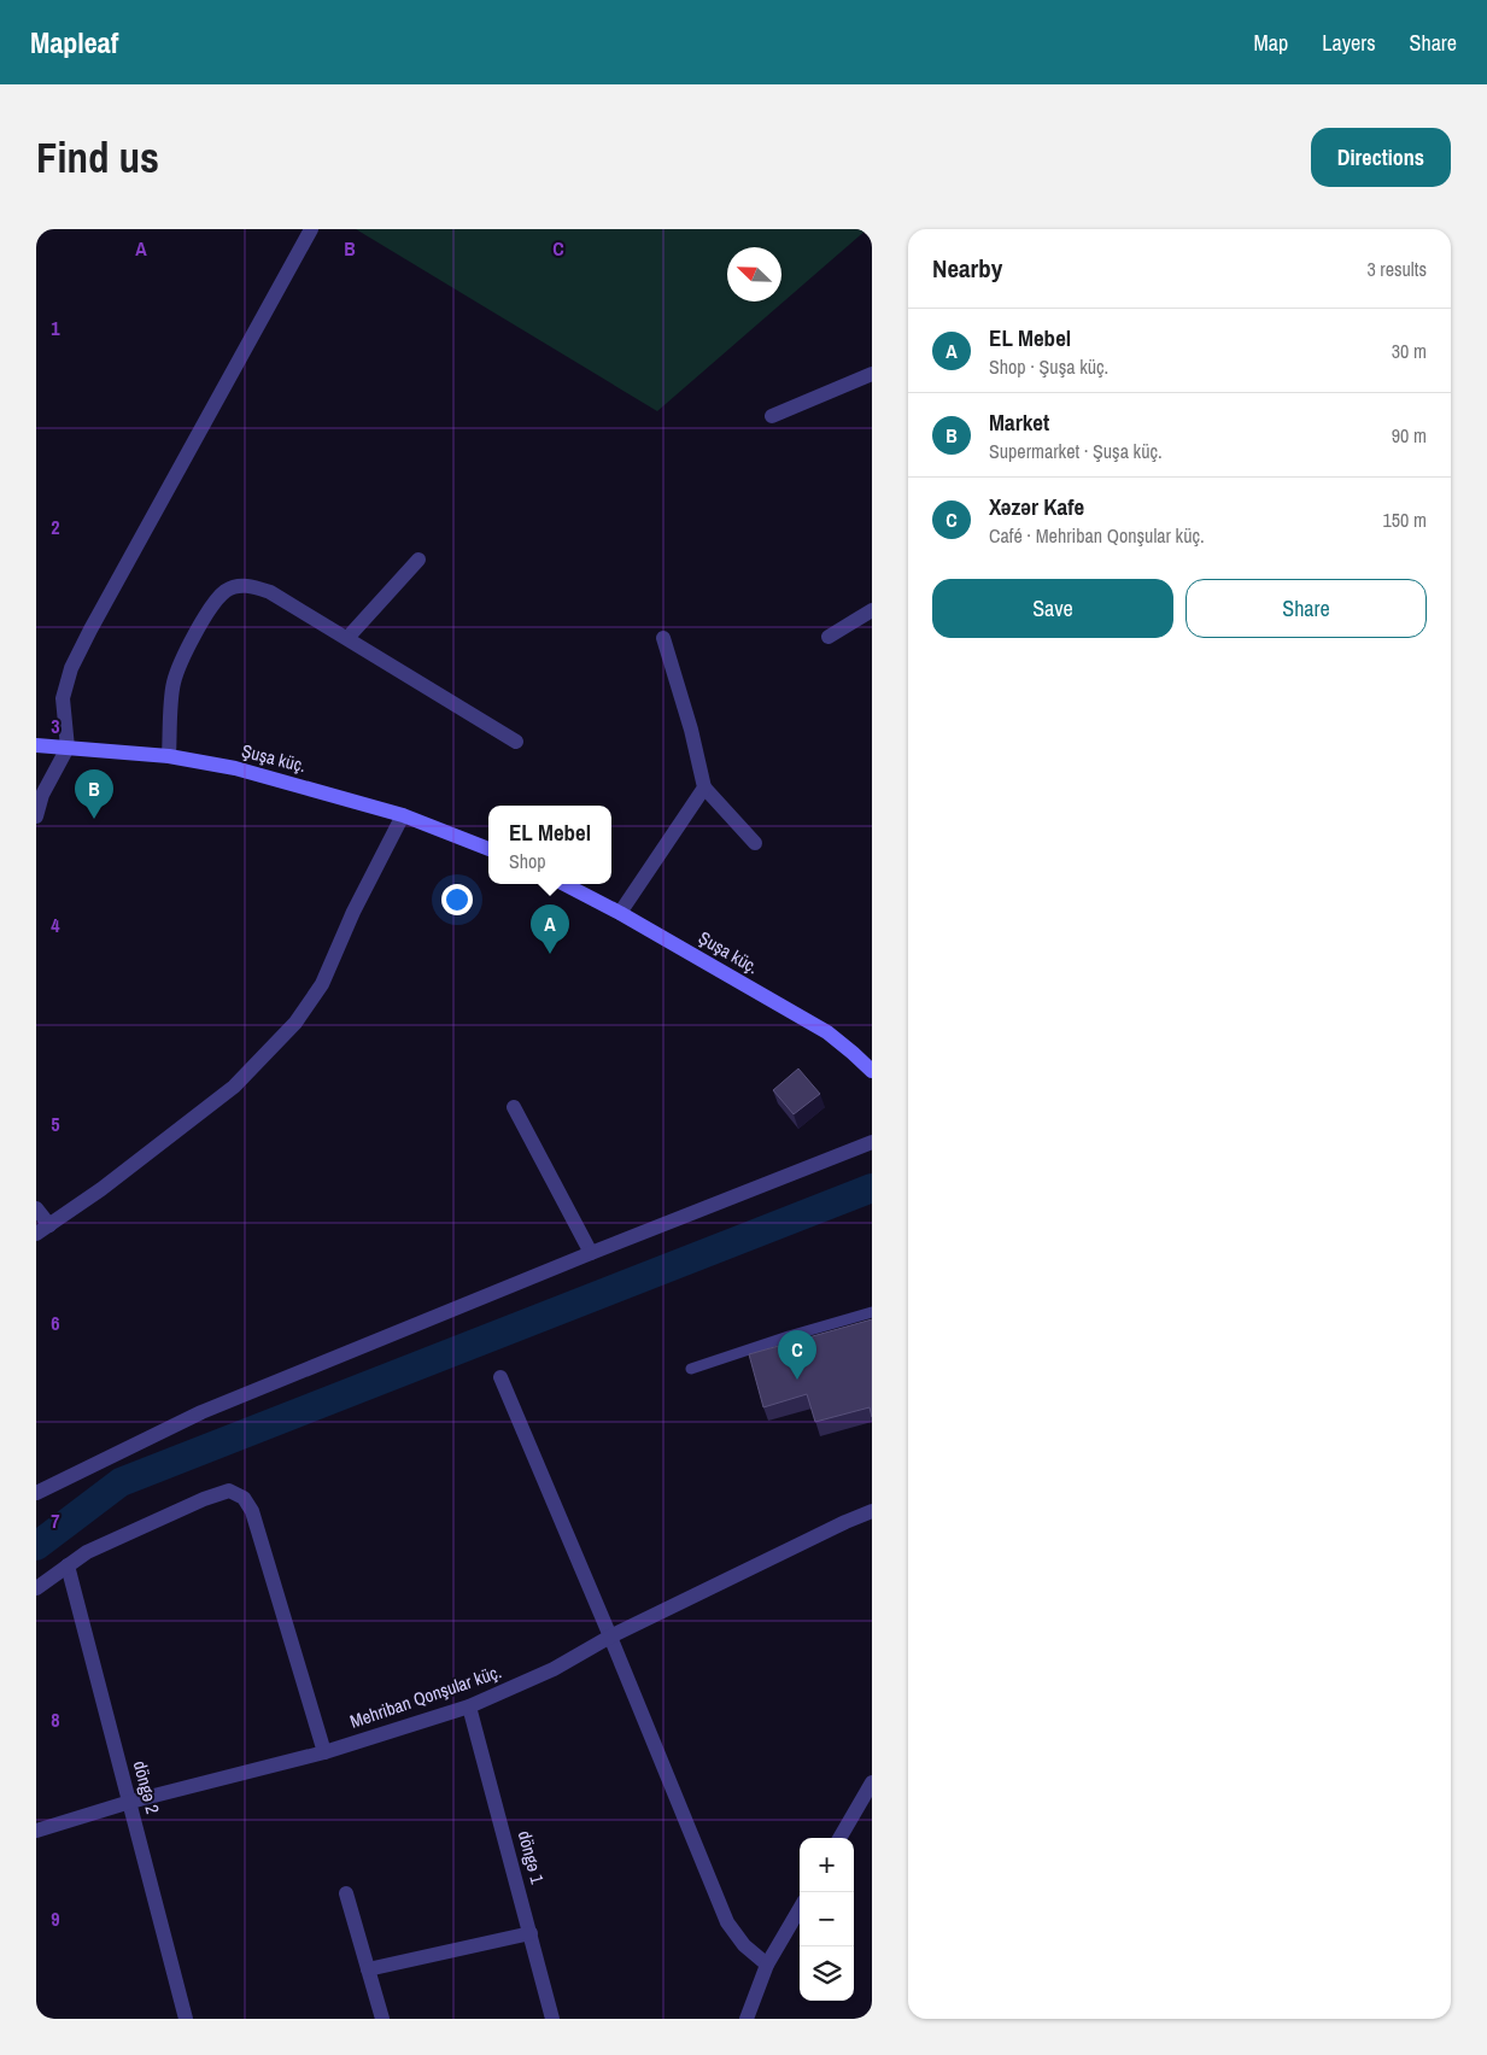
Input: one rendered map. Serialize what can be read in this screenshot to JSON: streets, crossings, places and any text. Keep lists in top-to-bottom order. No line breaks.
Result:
{"streets":{"street":["Şuşa küç.","Mehriban Qonşular küç.","döngə 2","döngə 1"]},"crossings":[["Mehriban Qonşular küç.","döngə 2"],["Mehriban Qonşular küç.","döngə 1"]],"north":"top left","page":{"header":"Mapleaf","nav":["Map","Layers","Share"],"buttons":["Directions",["Save","Share"]],"title":"Find us","heading":["Nearby","3 results"],"list":[{"mark":"A","name":"EL Mebel","note":"Shop · Şuşa küç.","value":"30 m"},{"mark":"B","name":"Market","note":"Supermarket · Şuşa küç.","value":"90 m"},{"mark":"C","name":"Xəzər Kafe","note":"Café · Mehriban Qonşular küç.","value":"150 m"}],"pins":["B","A","C"],"popup":["EL Mebel","Shop"],"map_buttons":["+","−"]},"grid":{"columns":["A","B","C"],"rows":["1","2","3","4","5","6","7","8","9"]}}
